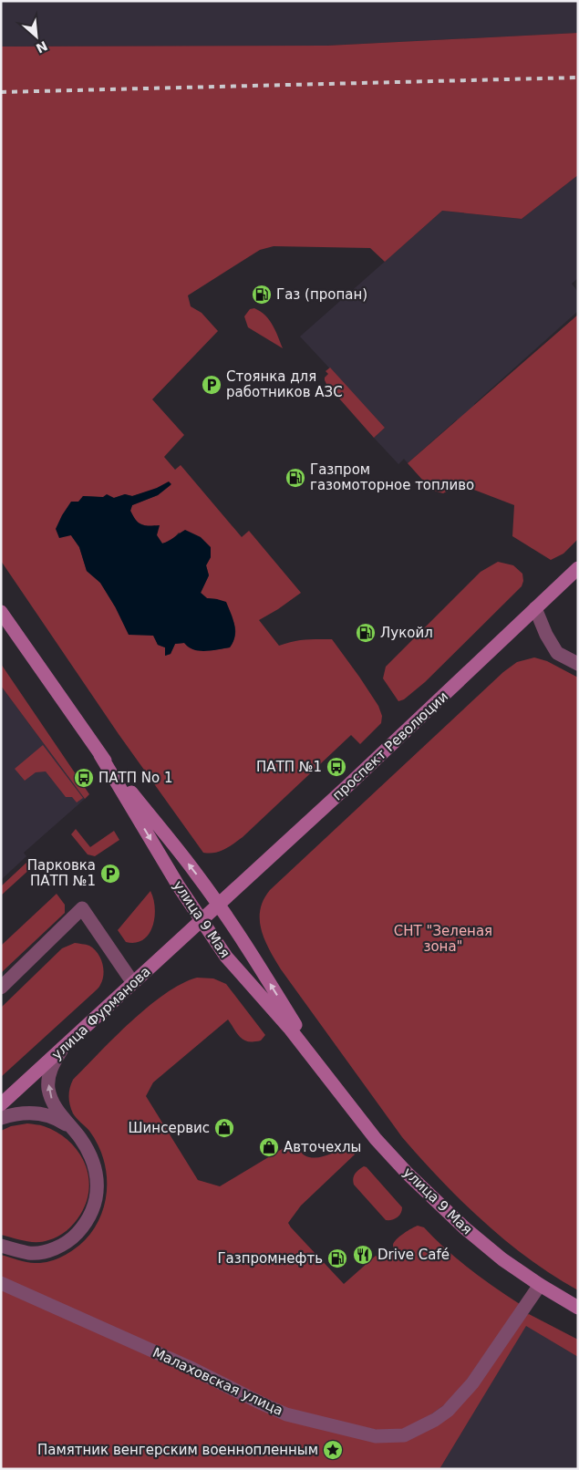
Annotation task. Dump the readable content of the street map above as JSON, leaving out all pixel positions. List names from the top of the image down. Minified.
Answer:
{"streets":{"main road":["проспект Революции","улица 9 Мая","улица Фурманова"],"street":["Малаховская улица"]},"crossings":[["проспект Революции","улица 9 Мая"],["проспект Революции","улица Фурманова"],["улица 9 Мая","улица Фурманова"],["улица 9 Мая","Малаховская улица"]],"parks":["СНТ \"Зеленая зона\""],"places":{"fuel station":["Газ (пропан)","Газпром газомоторное топливо","Лукойл","Газпромнефть"],"parking":["Стоянка для работников АЗС","Парковка ПАТП №1"],"bus stop":["ПАТП №1","ПАТП No 1"],"shop":["Шинсервис","Авточехлы"],"restaurant":["Drive Café"],"place":["Памятник венгерским военнопленным"]},"north":"bottom right"}
